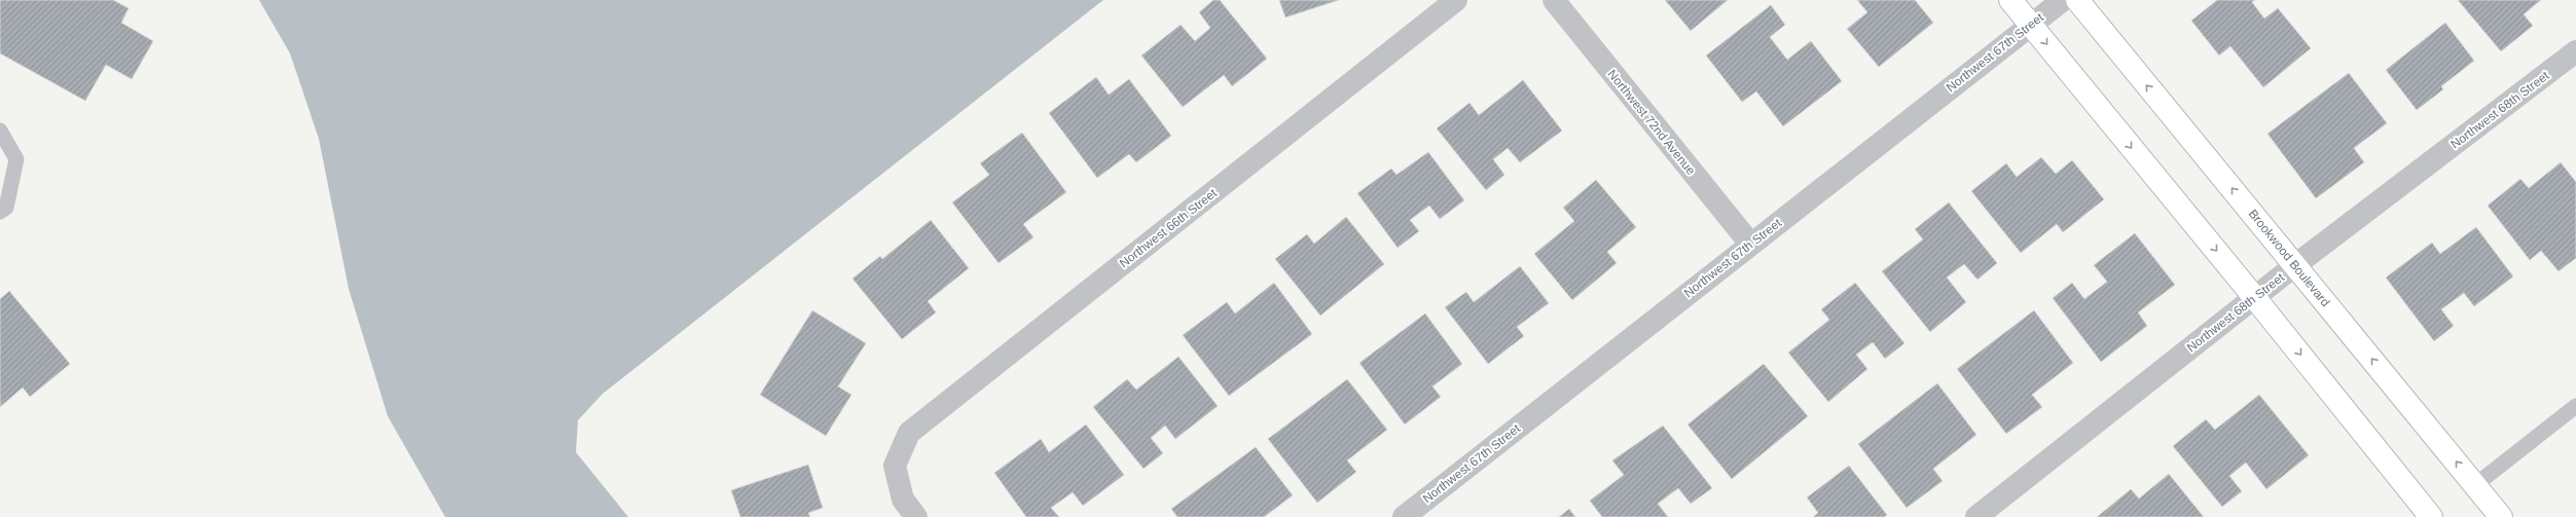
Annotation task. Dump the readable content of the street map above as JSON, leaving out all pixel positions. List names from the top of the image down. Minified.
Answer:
{"streets":{"street":["Northwest 67th Street","Northwest 68th Street","Northwest 72nd Avenue","Northwest 66th Street","Brookwood Boulevard"]},"crossings":[["Northwest 67th Street","Northwest 72nd Avenue"],["Northwest 68th Street","Brookwood Boulevard"]]}
